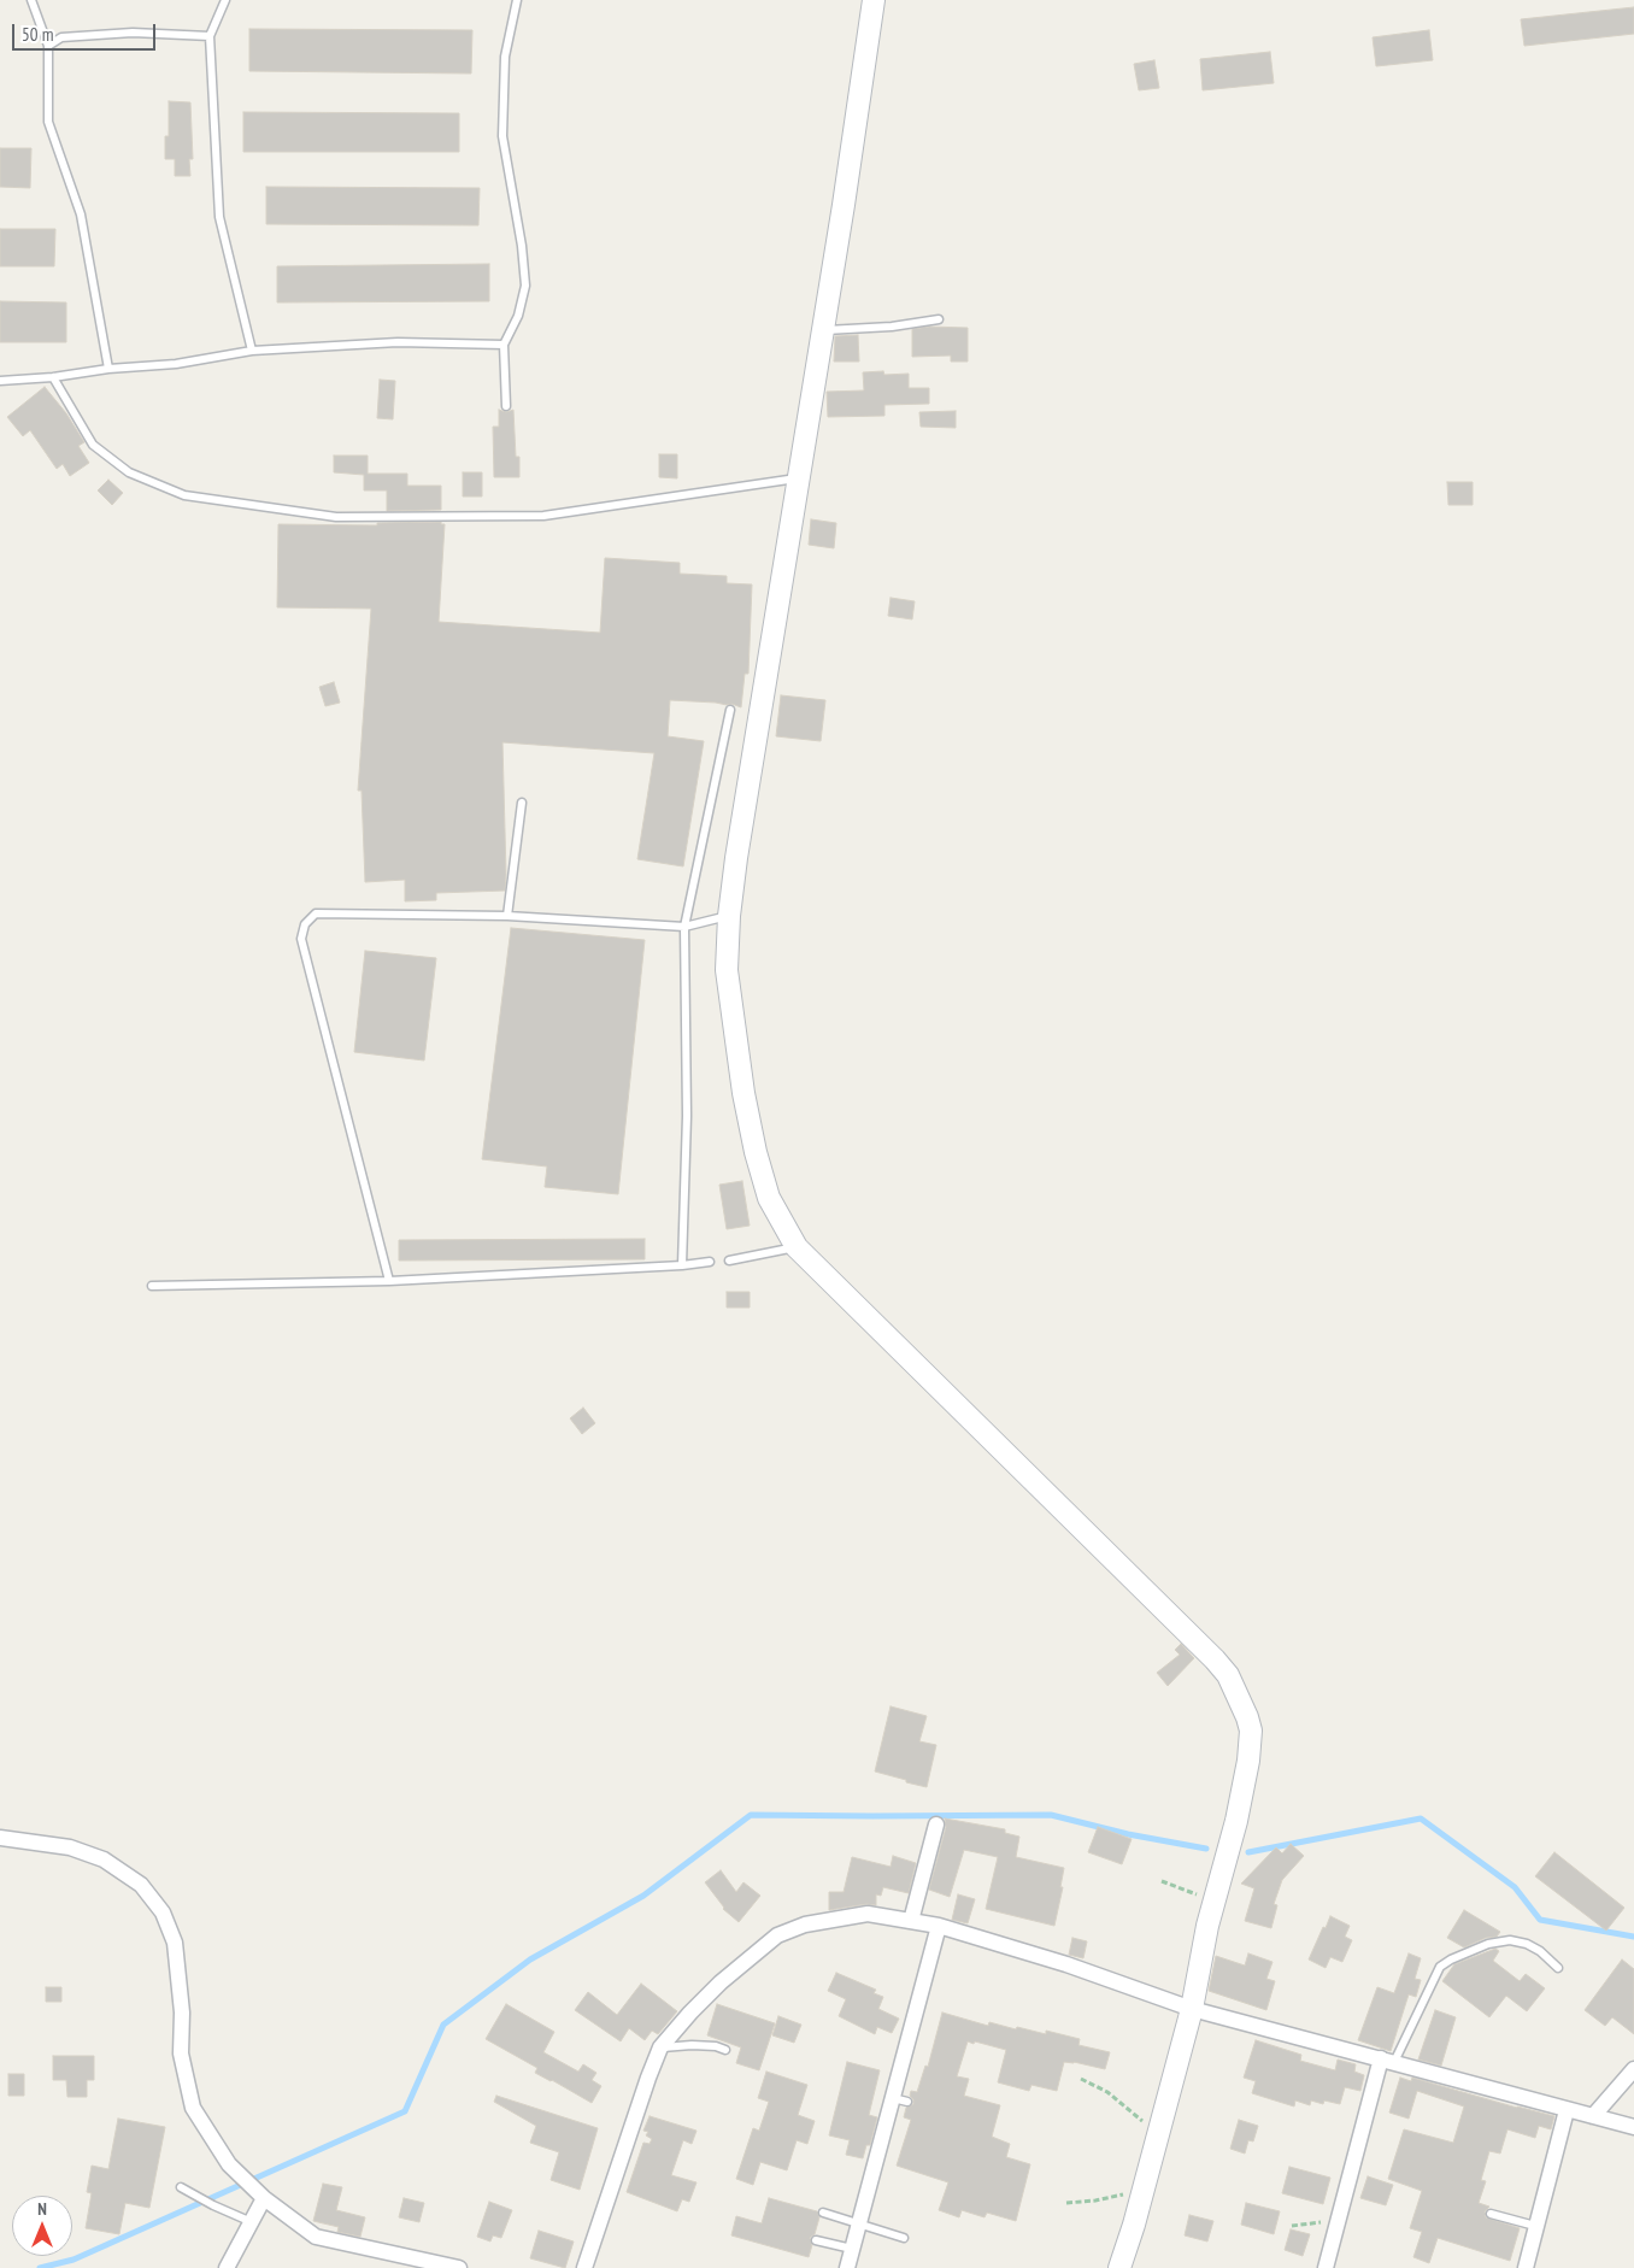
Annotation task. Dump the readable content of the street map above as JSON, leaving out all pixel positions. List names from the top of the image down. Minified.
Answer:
{"scale_bar":"50 m","north":"top"}
